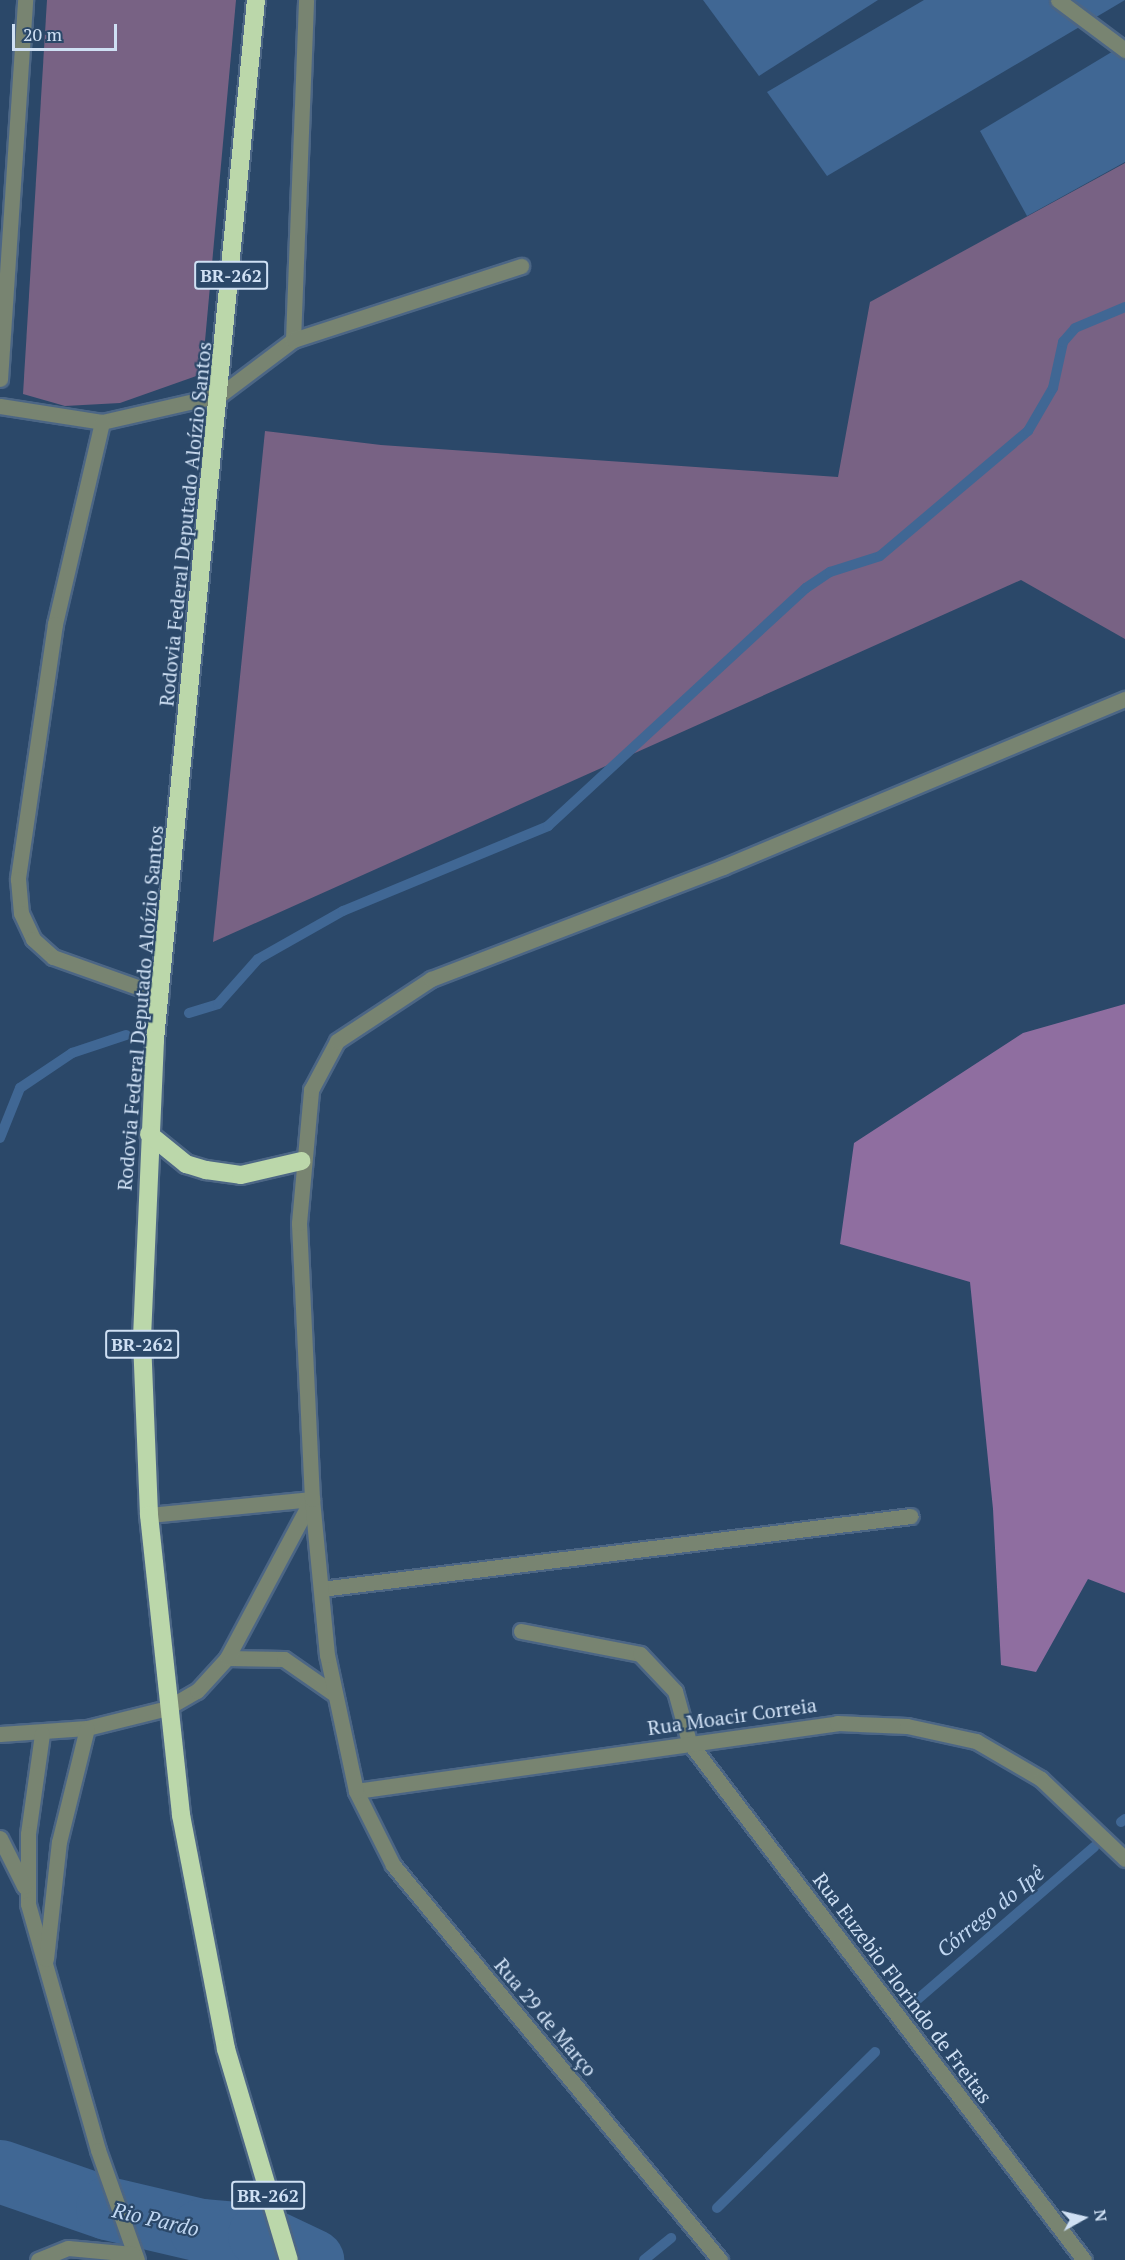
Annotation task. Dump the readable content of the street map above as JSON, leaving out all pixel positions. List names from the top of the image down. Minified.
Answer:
{"streets":{"highway":["BR-262","Rodovia Federal Deputado Aloízio Santos"],"street":["Rua Moacir Correia","Rua Euzebio Florindo de Freitas","Rua 29 de Março"]},"crossings":[["Rua Moacir Correia","Rua Euzebio Florindo de Freitas"],["Rua Moacir Correia","Rua 29 de Março"]],"water":["Córrego do Ipê","Rio Pardo"],"scale_bar":"20 m","north":"right"}
